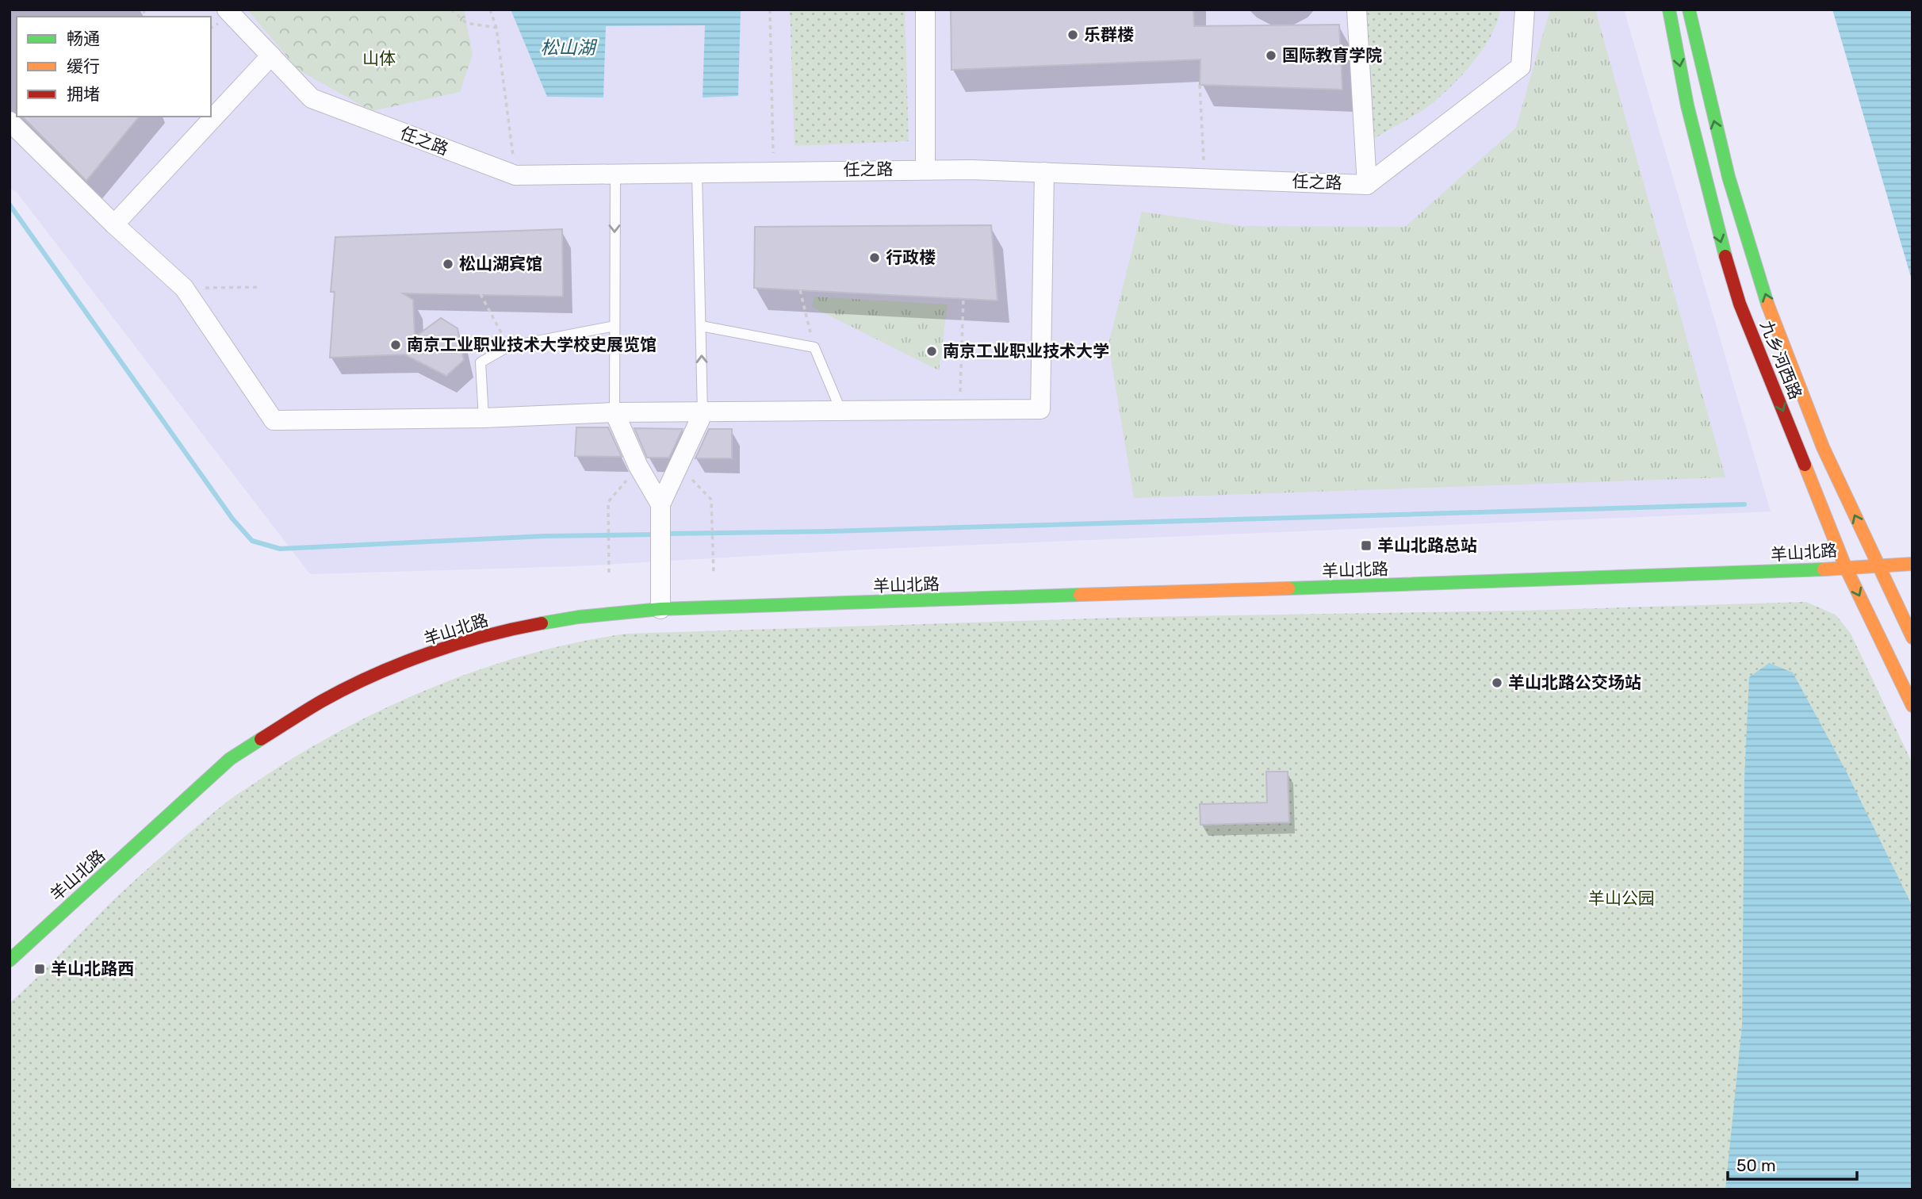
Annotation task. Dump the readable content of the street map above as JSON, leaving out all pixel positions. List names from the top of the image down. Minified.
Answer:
{"streets":{"street":["任之路","九乡河西路","羊山北路"]},"crossings":[["九乡河西路","羊山北路"]],"water":["松山湖"],"parks":["山体","羊山公园"],"places":{"other":["乐群楼","国际教育学院","行政楼","松山湖宾馆","南京工业职业技术大学校史展览馆","南京工业职业技术大学","羊山北路公交场站"],"transit":["羊山北路总站","羊山北路西"]},"legend":["畅通","缓行","拥堵"],"scale_bar":"50 m"}
